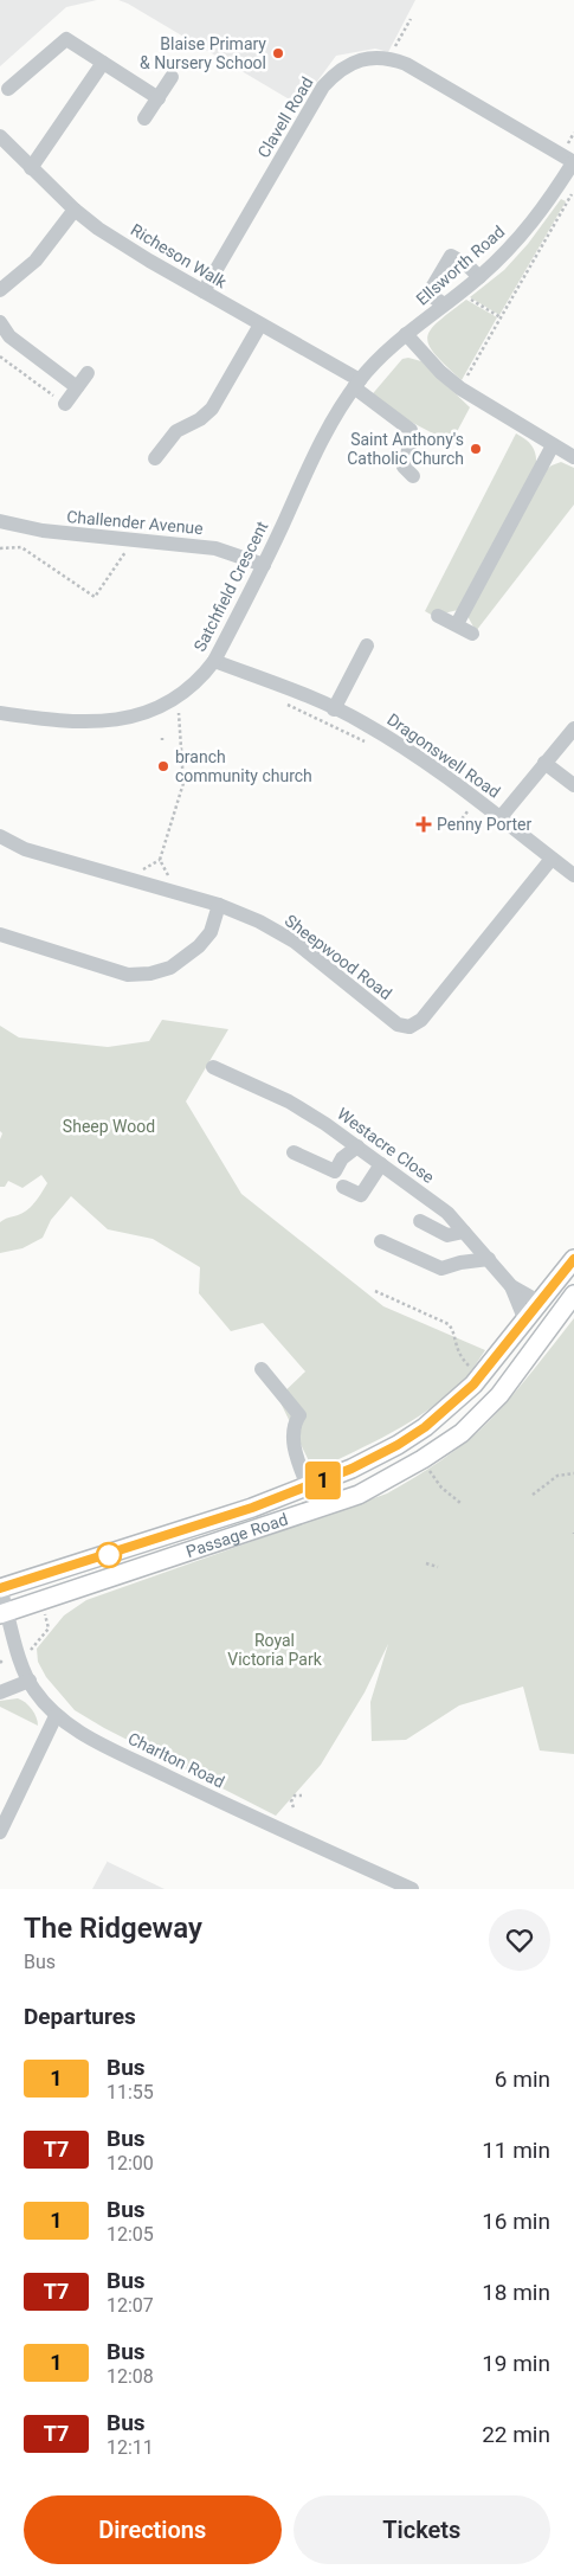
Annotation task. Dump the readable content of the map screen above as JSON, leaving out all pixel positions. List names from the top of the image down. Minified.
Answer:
{"streets":{"main road":["Passage Road"],"street":["Clavell Road","Richeson Walk","Ellsworth Road","Challender Avenue","Satchfield Crescent","Dragonswell Road","Sheepwood Road","Westacre Close","Charlton Road"]},"crossings":[["Clavell Road","Richeson Walk"],["Clavell Road","Ellsworth Road"],["Richeson Walk","Satchfield Crescent"],["Ellsworth Road","Satchfield Crescent"],["Challender Avenue","Satchfield Crescent"],["Satchfield Crescent","Dragonswell Road"],["Dragonswell Road","Sheepwood Road"],["Westacre Close","Passage Road"],["Passage Road","Charlton Road"]],"parks":["Sheep Wood","Royal Victoria Park"],"places":{"other":["Blaise Primary & Nursery School","Saint Anthony's Catholic Church","branch community church"],"health":["Penny Porter"]},"lines":["bus line 1"],"page":{"on_map":"1","heading":[["The Ridgeway","Bus"],"Departures"],"list":[{"mark":"1","name":"Bus","note":"11:55","value":"6 min"},{"mark":"T7","name":"Bus","note":"12:00","value":"11 min"},{"mark":"1","name":"Bus","note":"12:05","value":"16 min"},{"mark":"T7","name":"Bus","note":"12:07","value":"18 min"},{"mark":"1","name":"Bus","note":"12:08","value":"19 min"},{"mark":"T7","name":"Bus","note":"12:11","value":"22 min"}],"buttons":["Directions","Tickets"]}}
